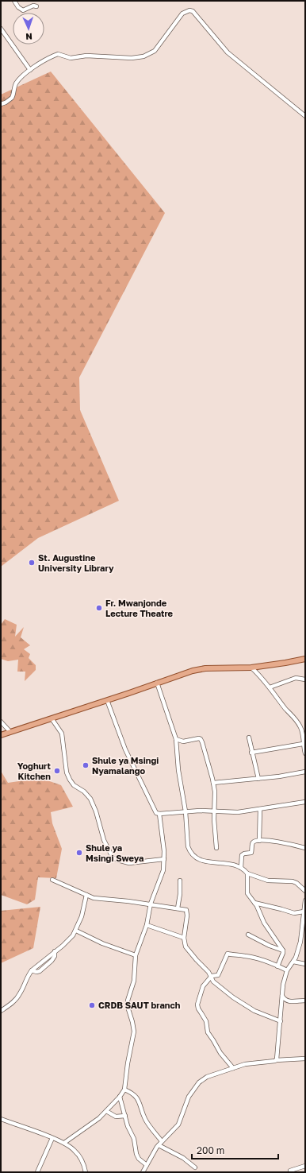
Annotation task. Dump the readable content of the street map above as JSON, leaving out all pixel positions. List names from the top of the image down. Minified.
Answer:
{"places":["St. Augustine University Library","Fr. Mwanjonde Lecture Theatre","Shule ya Msingi Nyamalango","Yoghurt Kitchen","Shule ya Msingi Sweya","CRDB SAUT branch"],"scale_bar":"200 m","north":"bottom"}
